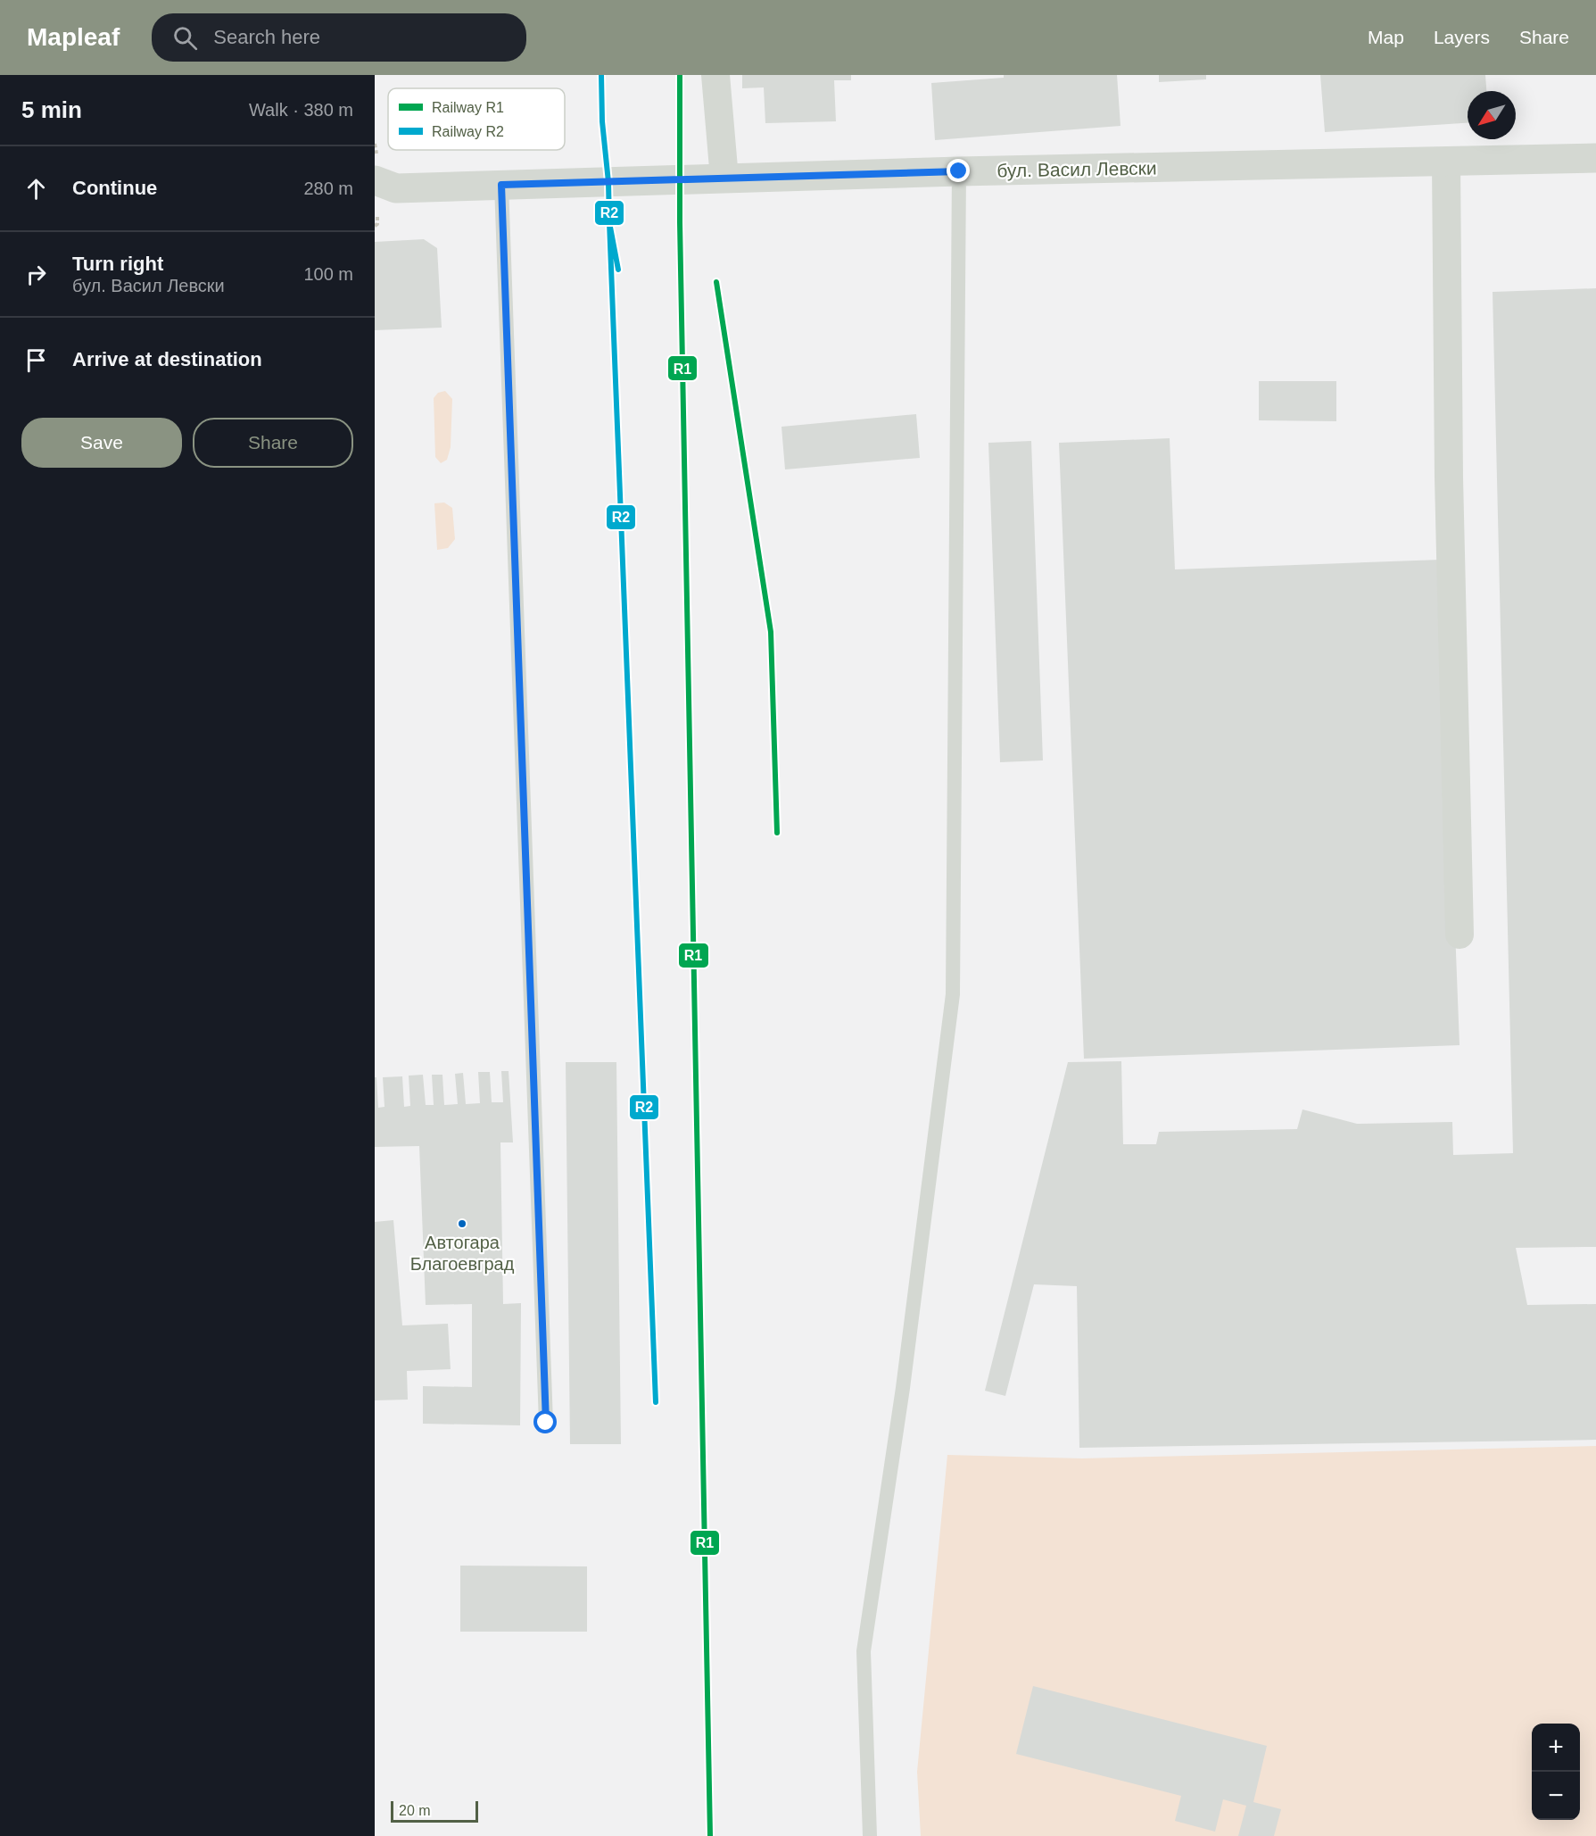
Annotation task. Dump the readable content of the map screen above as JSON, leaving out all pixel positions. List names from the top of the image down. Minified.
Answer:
{"streets":{"street":["бул. Васил Левски"]},"places":["Автогара Благоевград"],"lines":["rail line R1","rail line R2"],"legend":["Railway R1","Railway R2"],"scale_bar":"20 m","north":"bottom left","page":{"header":"Mapleaf","search":"Search here","nav":["Map","Layers","Share"],"heading":["5 min","Walk · 380 m"],"list":[["Continue","280 m"],["Turn right","бул. Васил Левски","100 m"],"Arrive at destination"],"buttons":["Save","Share"],"map_buttons":["+","−"],"scale":"20 m"}}
